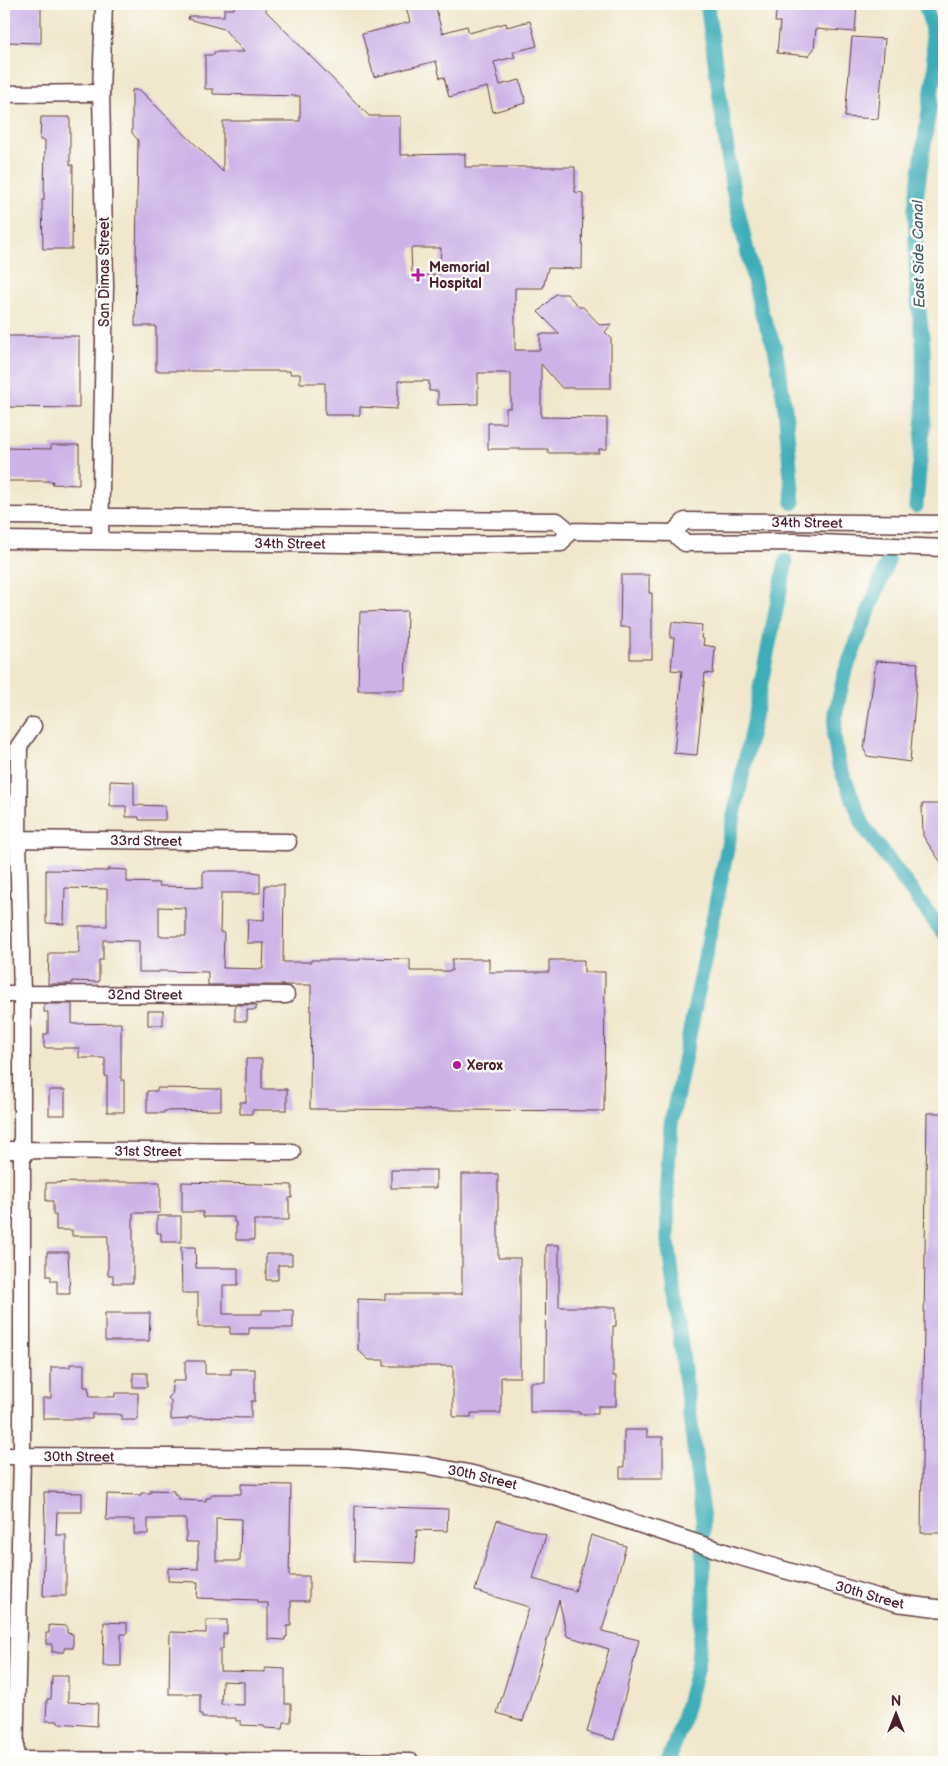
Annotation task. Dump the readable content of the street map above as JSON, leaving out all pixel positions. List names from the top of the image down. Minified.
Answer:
{"streets":{"street":["San Dimas Street","34th Street","33rd Street","32nd Street","31st Street","30th Street"]},"crossings":[["San Dimas Street","34th Street"]],"water":["East Side Canal"],"places":{"health":["Memorial Hospital"],"other":["Xerox"]},"north":"top"}
